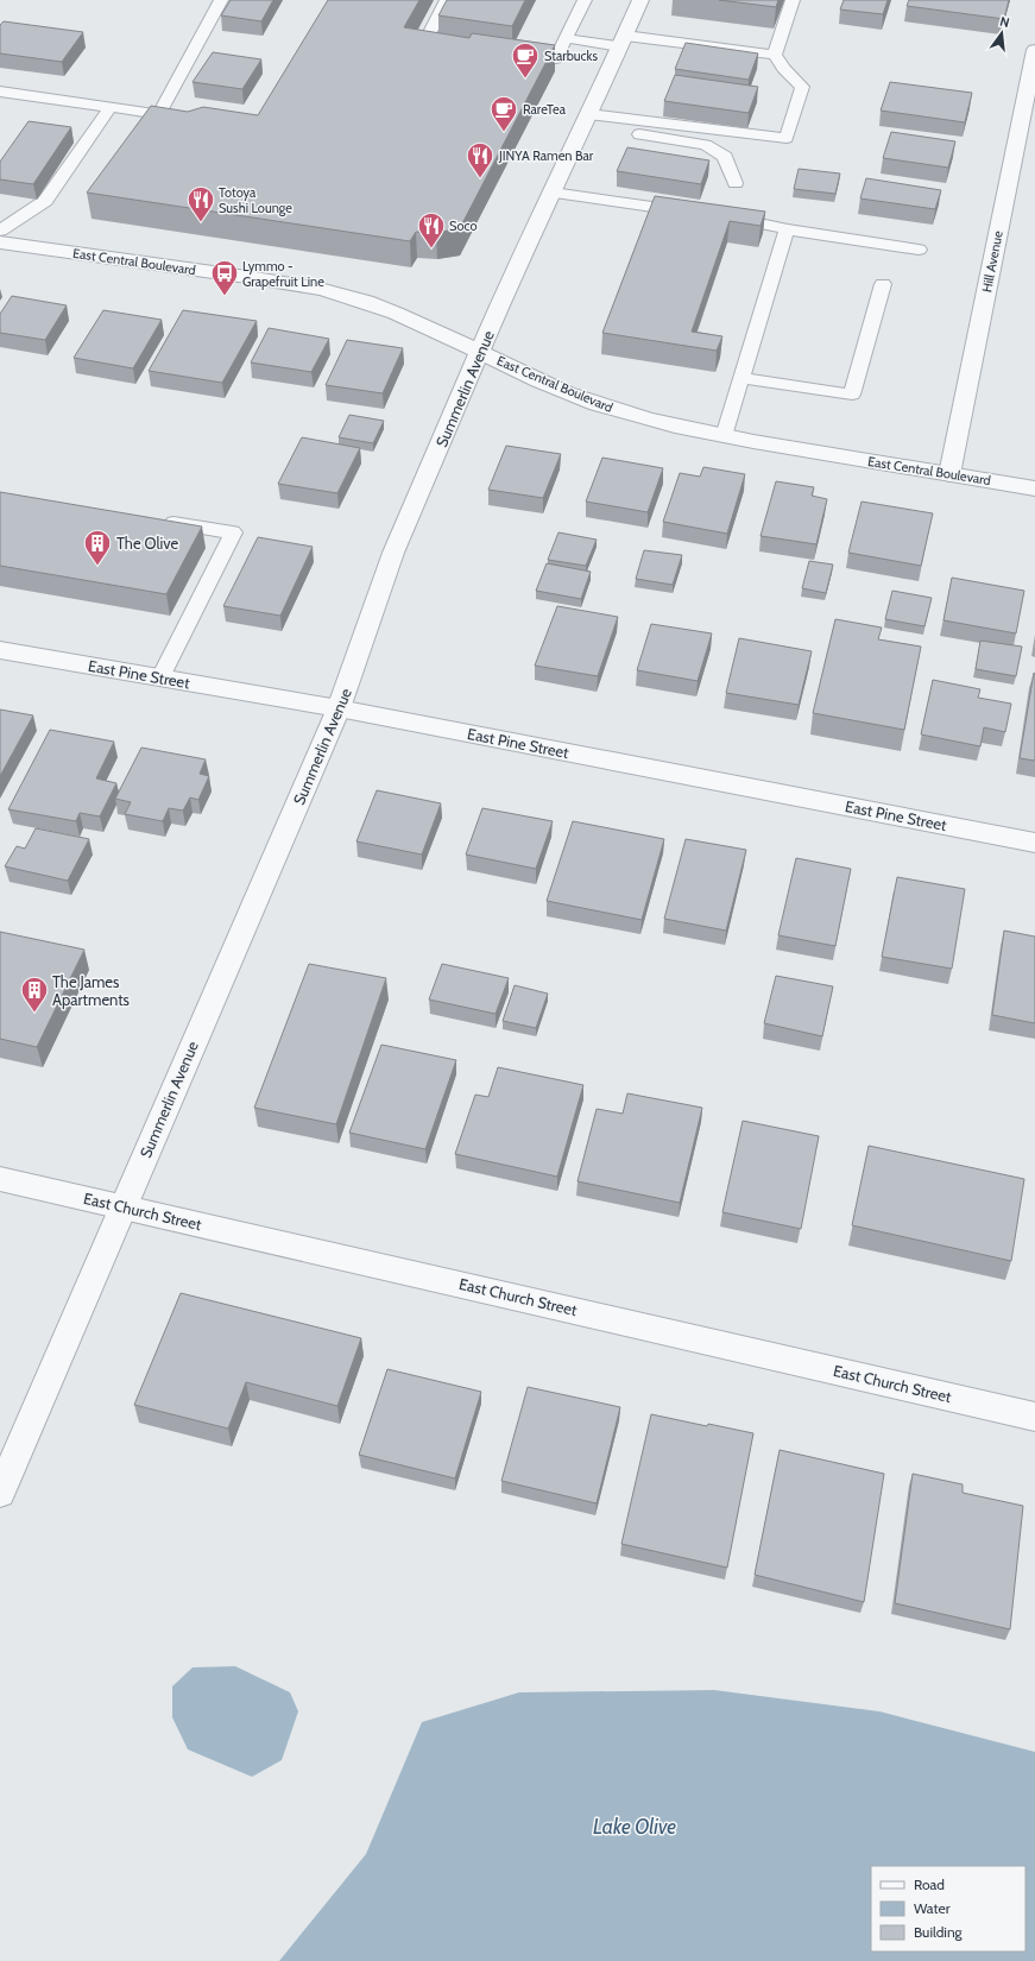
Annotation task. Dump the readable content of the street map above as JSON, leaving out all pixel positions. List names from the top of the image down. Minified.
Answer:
{"streets":{"street":["East Central Boulevard","Hill Avenue","Summerlin Avenue","East Pine Street","East Church Street"]},"crossings":[["East Central Boulevard","Hill Avenue"],["East Central Boulevard","Summerlin Avenue"],["Summerlin Avenue","East Pine Street"],["Summerlin Avenue","East Church Street"]],"water":["Lake Olive"],"places":{"cafe":["Starbucks","RareTea"],"restaurant":["JINYA Ramen Bar","Totoya Sushi Lounge","Soco"],"bus stop":["Lymmo - Grapefruit Line"],"building":["The Olive","The James Apartments"]},"legend":["Road","Water","Building"],"north":"top"}
